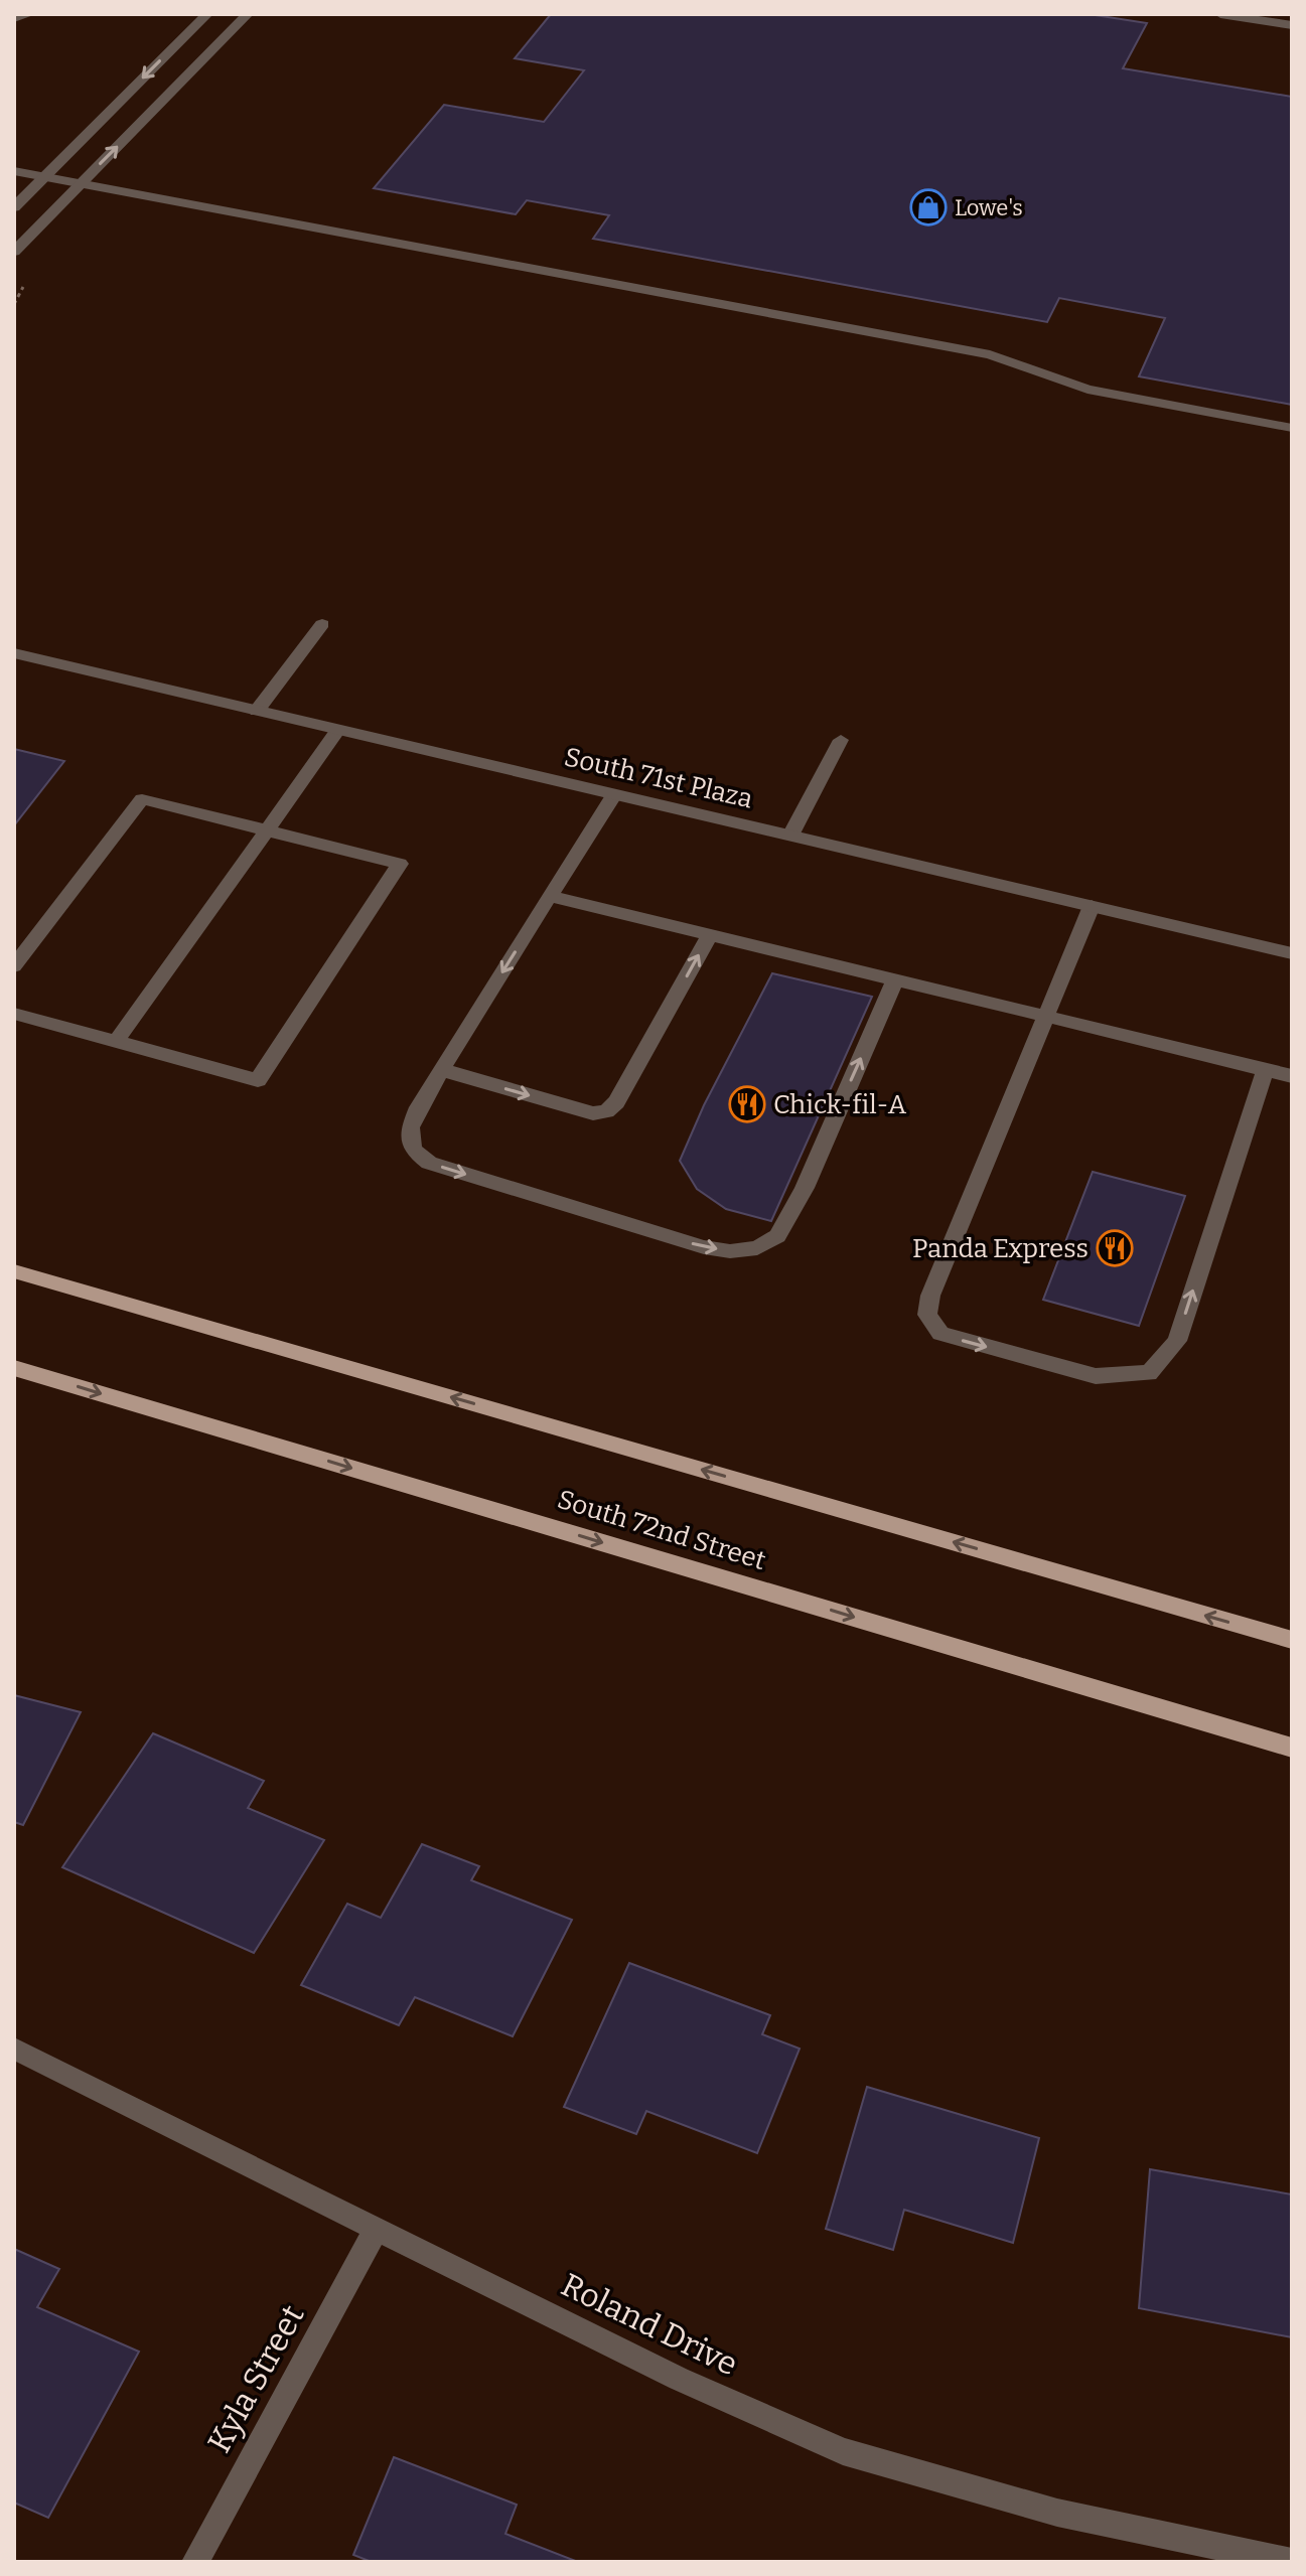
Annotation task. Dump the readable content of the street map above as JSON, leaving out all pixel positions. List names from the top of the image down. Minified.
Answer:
{"streets":{"main road":["South 72nd Street"],"street":["South 71st Plaza","Roland Drive","Kyla Street"]},"crossings":[["Roland Drive","Kyla Street"]],"places":{"shop":["Lowe's"],"restaurant":["Chick-fil-A","Panda Express"]}}
